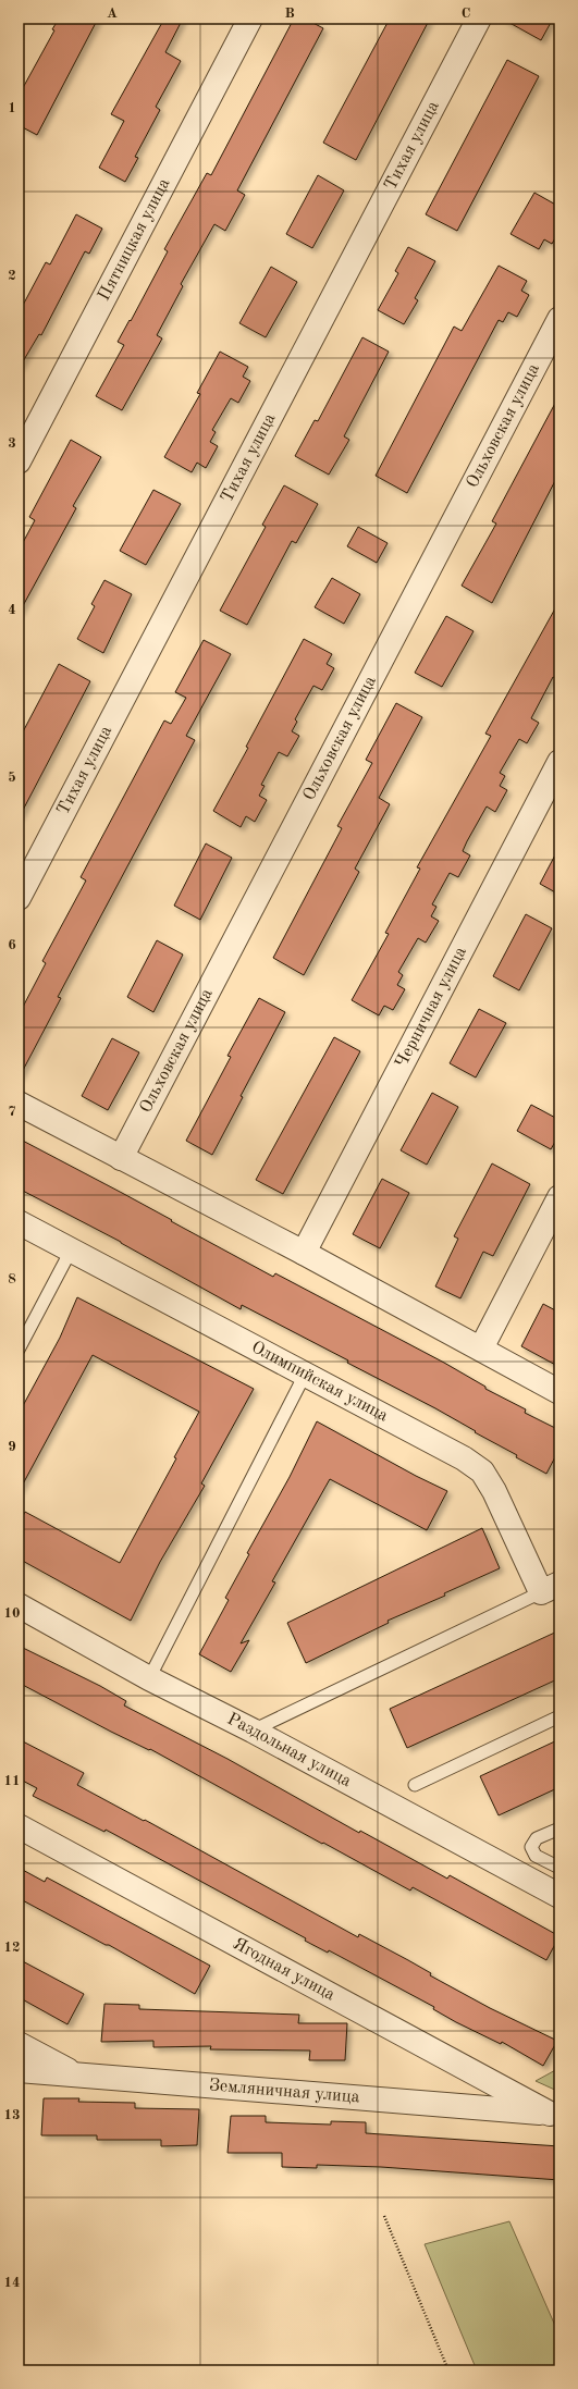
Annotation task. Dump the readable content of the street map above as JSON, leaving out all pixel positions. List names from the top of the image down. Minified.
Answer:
{"streets":{"street":["Тихая улица","Пятницкая улица","Ольховская улица","Черничная улица","Олимпийская улица","Раздольная улица","Ягодная улица","Земляничная улица"]},"crossings":[["Ягодная улица","Земляничная улица"]],"grid":{"columns":["A","B","C"],"rows":["1","2","3","4","5","6","7","8","9","10","11","12","13","14"]}}
